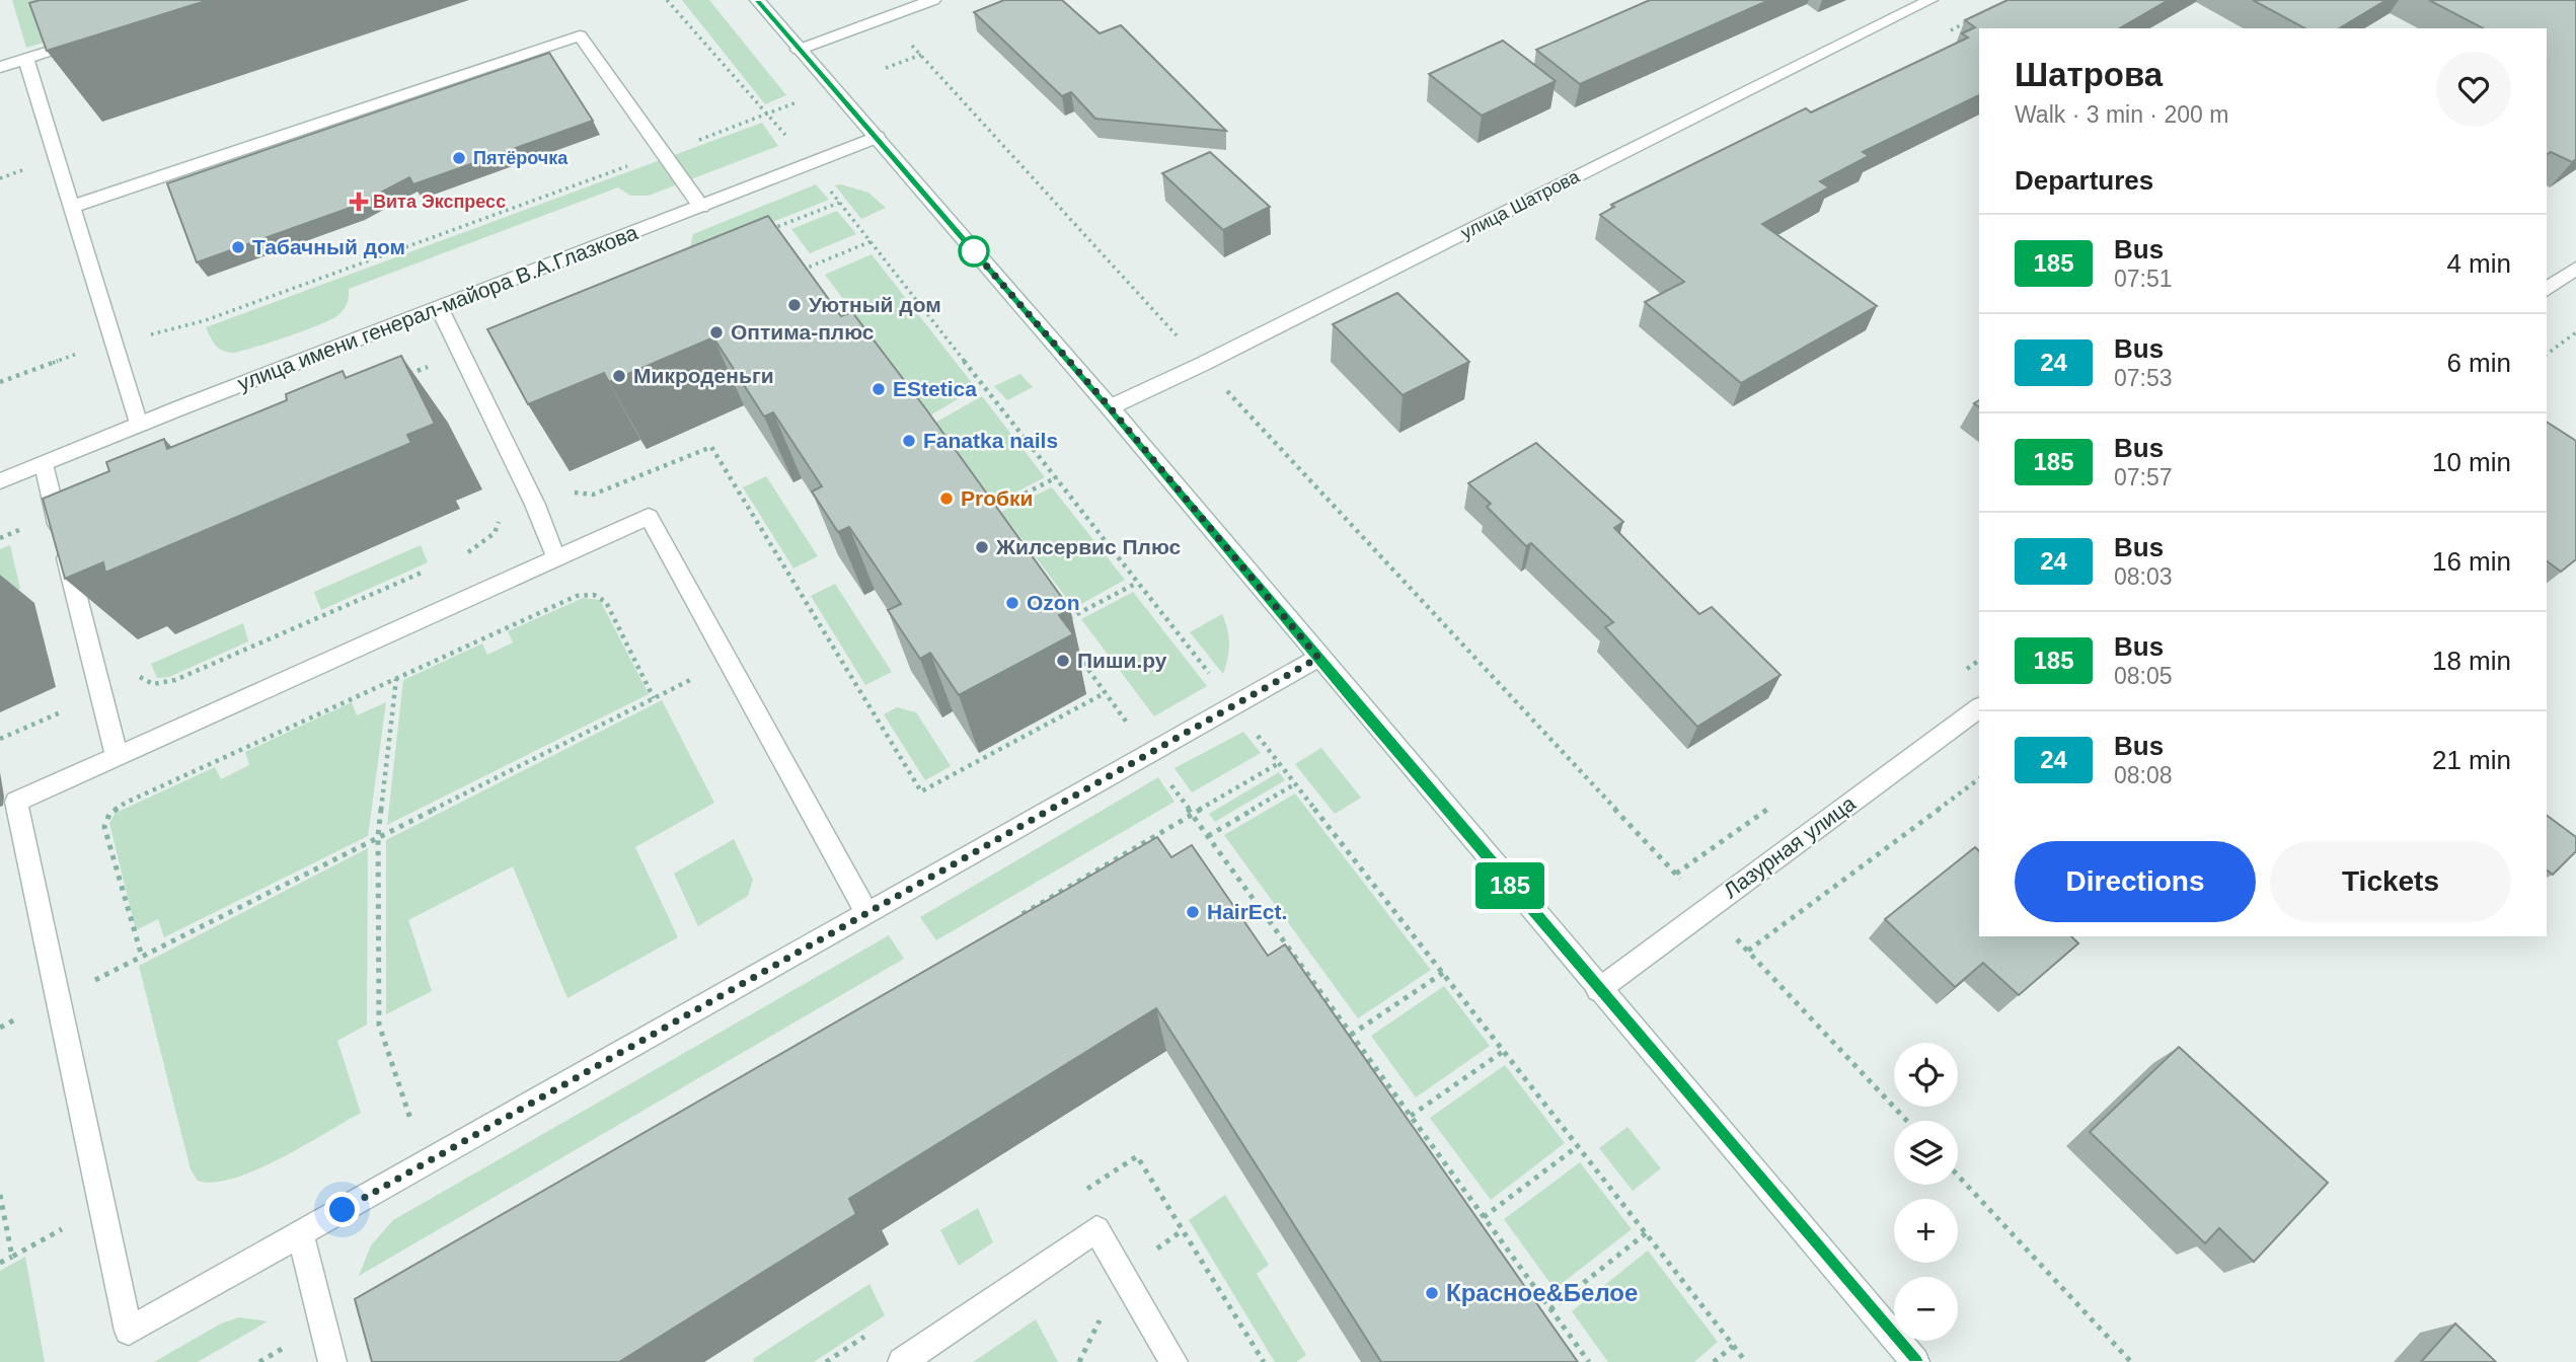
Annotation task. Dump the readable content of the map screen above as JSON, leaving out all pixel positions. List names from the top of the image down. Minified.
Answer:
{"streets":{"street":["улица Шатрова","улица имени генерал-майора В.А.Глазкова","Лазурная улица"]},"places":{"other":["Пятёрочка","Табачный дом","Уютный дом","Оптима-плюс","Микроденьги","EStetica","Fanatka nails","Proбки","Жилсервис Плюс","Ozon","Пиши.ру","HairEct.","Красное&Белое"],"health":["Вита Экспресс"]},"lines":["bus line 185"],"page":{"on_map":"185","heading":[["Шатрова","Walk · 3 min · 200 m"],"Departures"],"list":[{"mark":"185","name":"Bus","note":"07:51","value":"4 min"},{"mark":"24","name":"Bus","note":"07:53","value":"6 min"},{"mark":"185","name":"Bus","note":"07:57","value":"10 min"},{"mark":"24","name":"Bus","note":"08:03","value":"16 min"},{"mark":"185","name":"Bus","note":"08:05","value":"18 min"},{"mark":"24","name":"Bus","note":"08:08","value":"21 min"}],"buttons":["Directions","Tickets"],"map_buttons":["+","−"]}}
